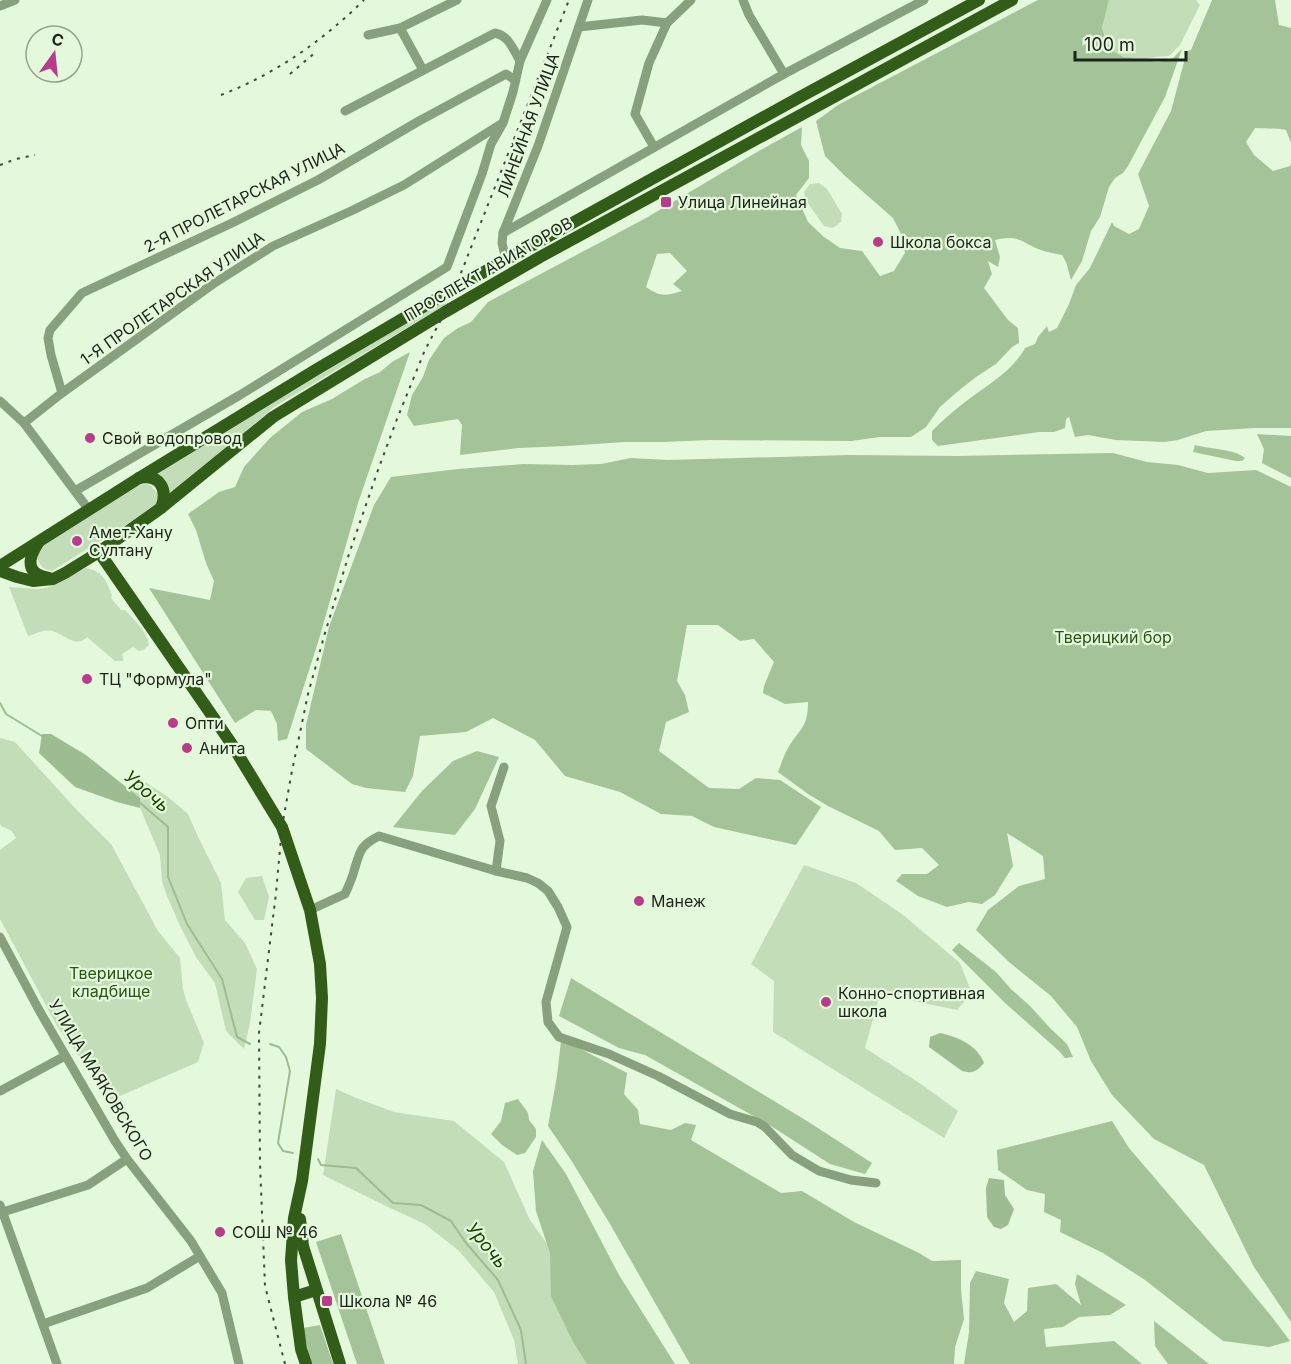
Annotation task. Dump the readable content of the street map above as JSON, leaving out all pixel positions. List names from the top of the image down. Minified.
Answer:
{"streets":{"main road":["ПРОСПЕКТ АВИАТОРОВ"],"street":["ЛИНЕЙНАЯ УЛИЦА","2-Я ПРОЛЕТАРСКАЯ УЛИЦА","1-Я ПРОЛЕТАРСКАЯ УЛИЦА","УЛИЦА МАЯКОВСКОГО"]},"crossings":[["ЛИНЕЙНАЯ УЛИЦА","ПРОСПЕКТ АВИАТОРОВ"],["2-Я ПРОЛЕТАРСКАЯ УЛИЦА","1-Я ПРОЛЕТАРСКАЯ УЛИЦА"],["ПРОСПЕКТ АВИАТОРОВ","1-Я ПРОЛЕТАРСКАЯ УЛИЦА"]],"water":["Урочь"],"parks":["Тверицкий бор","Тверицкое кладбище"],"places":{"transit":["Улица Линейная","Школа № 46"],"other":["Школа бокса","Свой водопровод","Амет-Хану Султану","ТЦ \"Формула\"","Опти","Анита","Манеж","Конно-спортивная школа","СОШ № 46"]},"scale_bar":"100 m","north":"top"}
